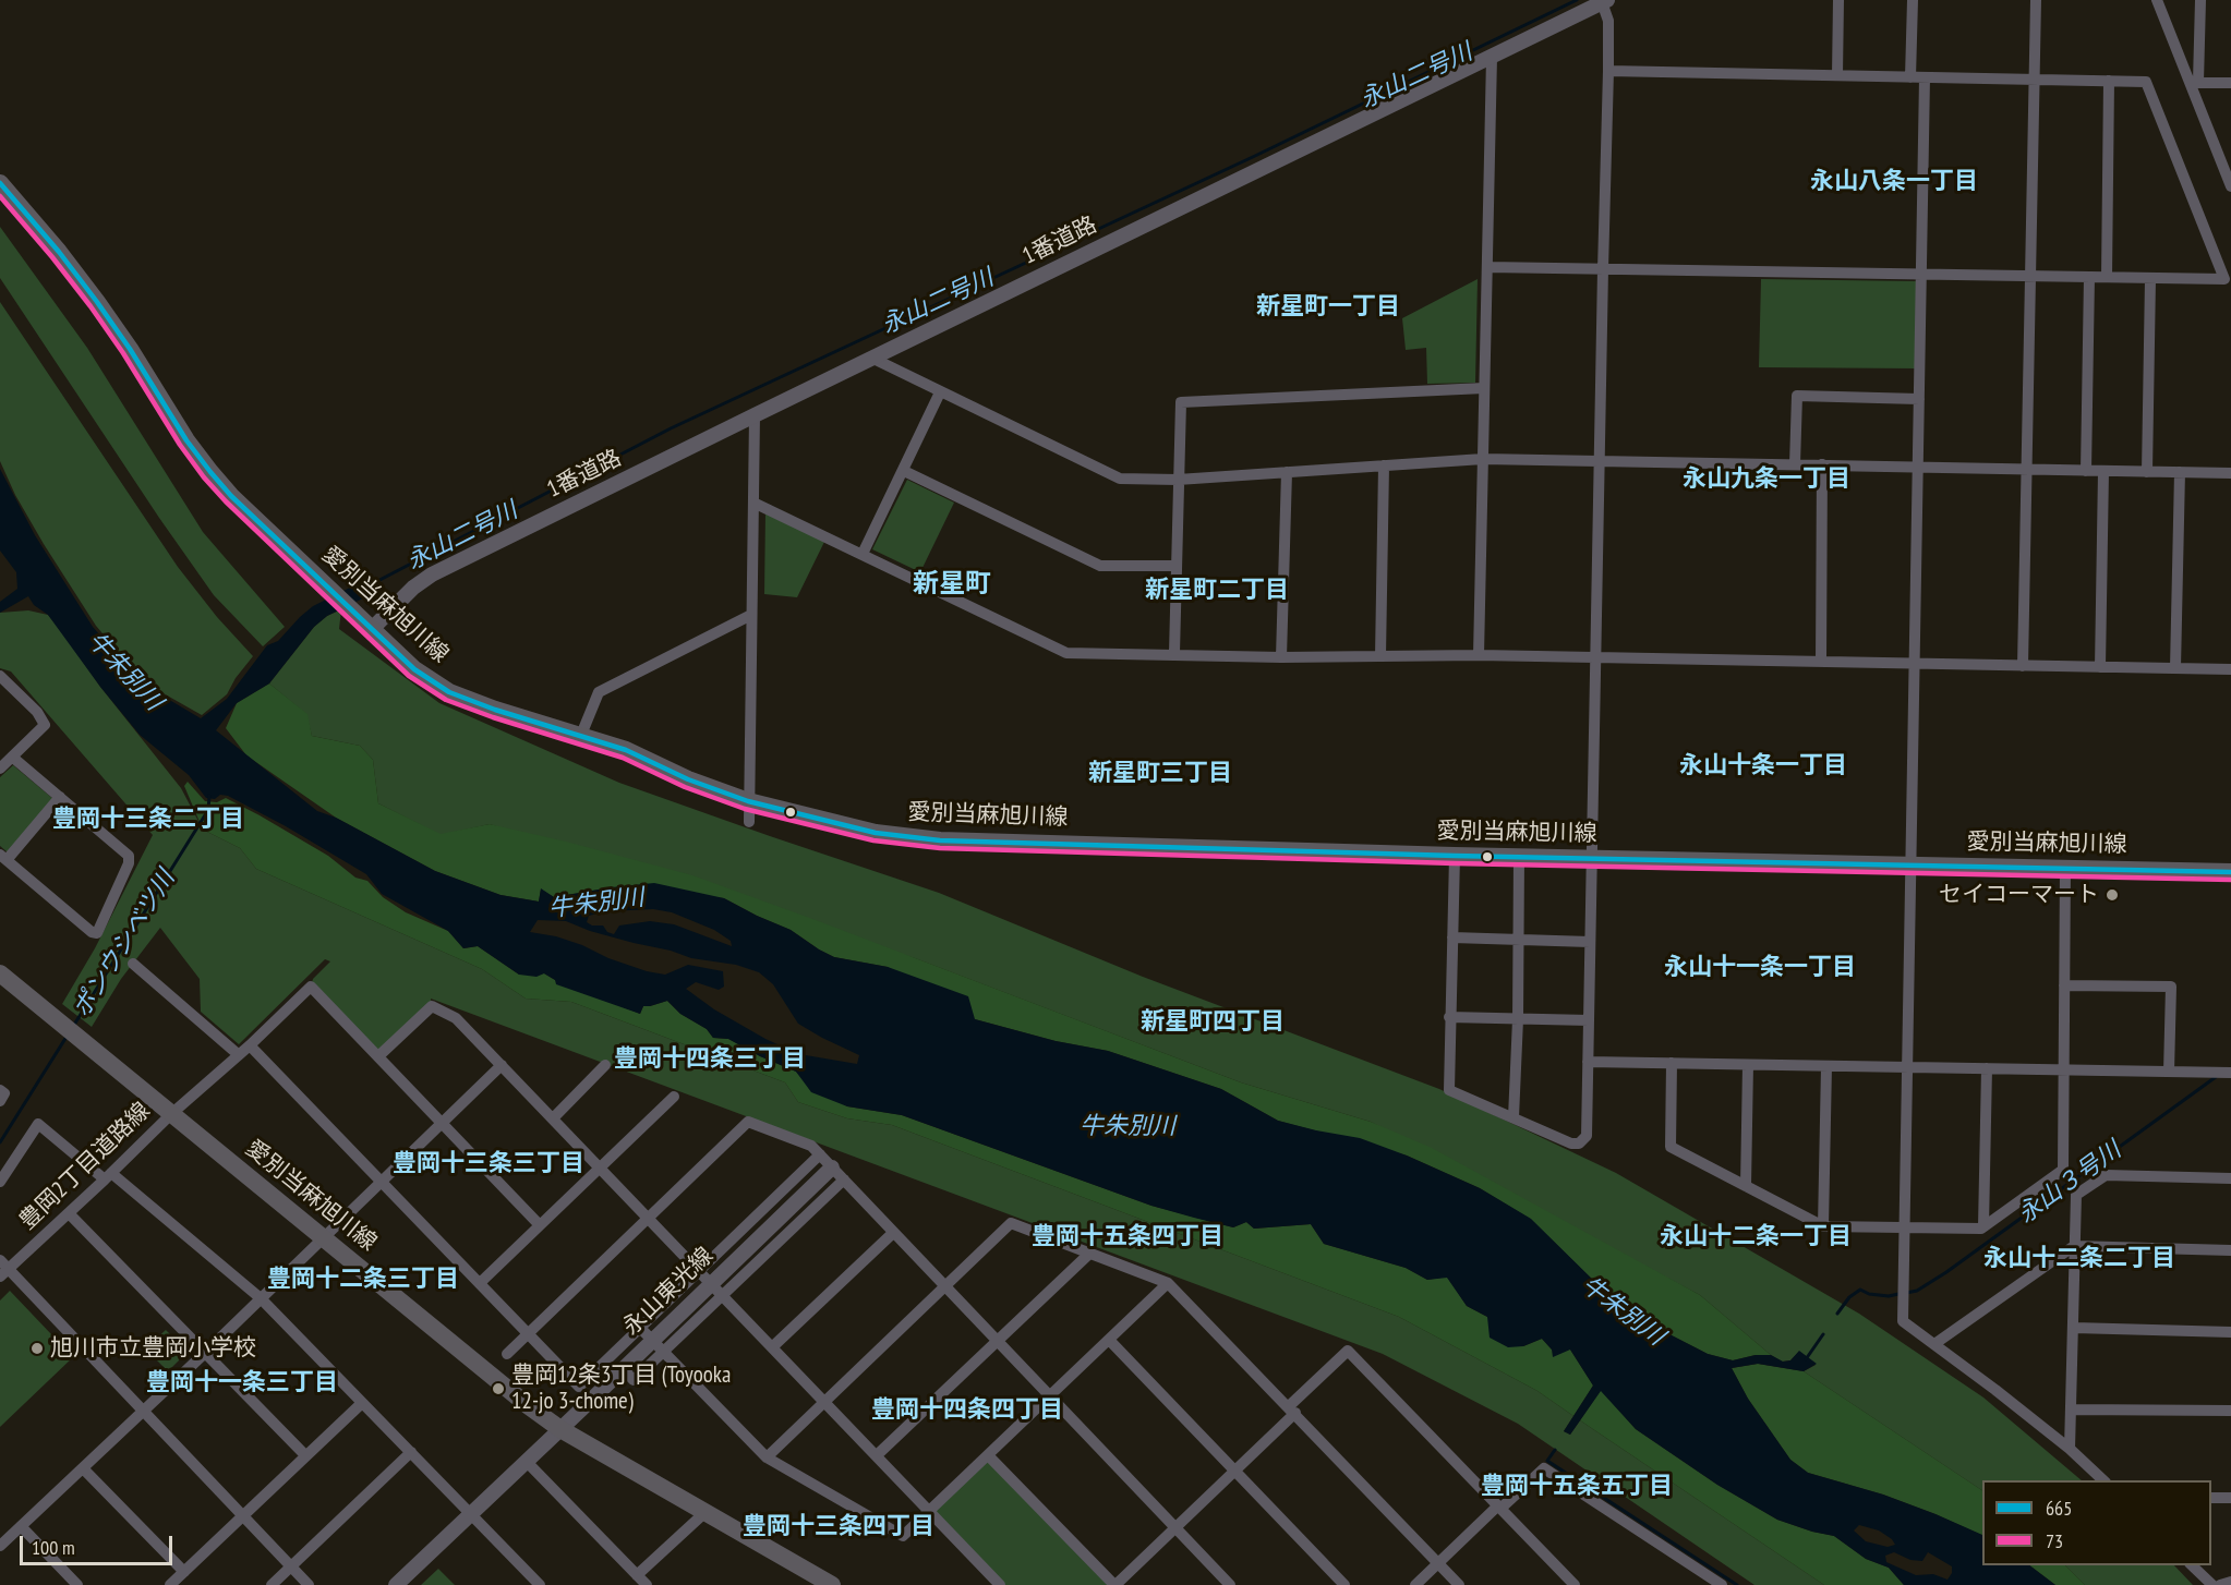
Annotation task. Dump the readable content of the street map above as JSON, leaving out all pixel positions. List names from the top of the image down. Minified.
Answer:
{"streets":{"main road":["愛別当麻旭川線"],"street":["1番道路","豊岡2丁目道路線","永山東光線"]},"crossings":[["1番道路","愛別当麻旭川線"],["愛別当麻旭川線","豊岡2丁目道路線"],["愛別当麻旭川線","永山東光線"]],"districts":["永山八条一丁目","新星町一丁目","永山九条一丁目","新星町","新星町二丁目","永山十条一丁目","新星町三丁目","豊岡十三条二丁目","永山十一条一丁目","新星町四丁目","豊岡十四条三丁目","豊岡十三条三丁目","豊岡十五条四丁目","永山十二条一丁目","永山十二条二丁目","豊岡十二条三丁目","豊岡十一条三丁目","豊岡十四条四丁目","豊岡十五条五丁目","豊岡十三条四丁目"],"water":["永山二号川","牛朱別川","ポンウシベツ川","永山３号川"],"places":["セイコーマート","旭川市立豊岡小学校","豊岡12条3丁目 (Toyooka 12-jo 3-chome)"],"lines":["transit line 665","transit line 73"],"legend":["665","73"],"scale_bar":"100 m"}
